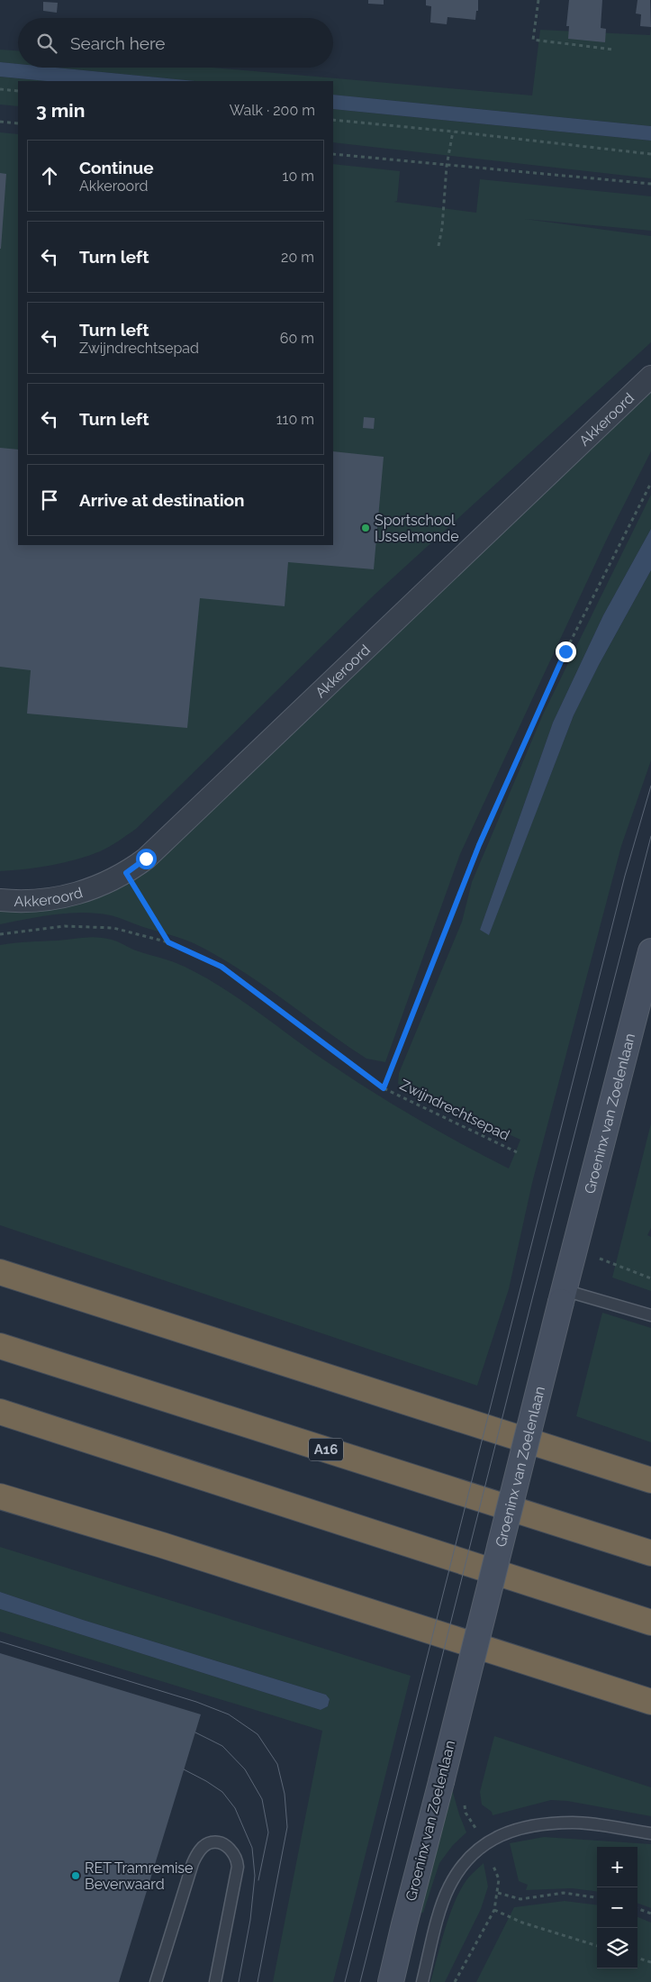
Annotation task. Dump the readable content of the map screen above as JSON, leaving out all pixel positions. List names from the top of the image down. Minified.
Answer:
{"streets":{"highway":["A16"],"main road":["Groeninx van Zoelenlaan"],"street":["Akkeroord"],"path":["Zwijndrechtsepad"]},"places":["Sportschool IJsselmonde","RET Tramremise Beverwaard"],"page":{"search":"Search here","heading":["3 min","Walk · 200 m"],"list":[["Continue","Akkeroord","10 m"],["Turn left","20 m"],["Turn left","Zwijndrechtsepad","60 m"],["Turn left","110 m"],"Arrive at destination"],"map_buttons":["+","−"]}}
